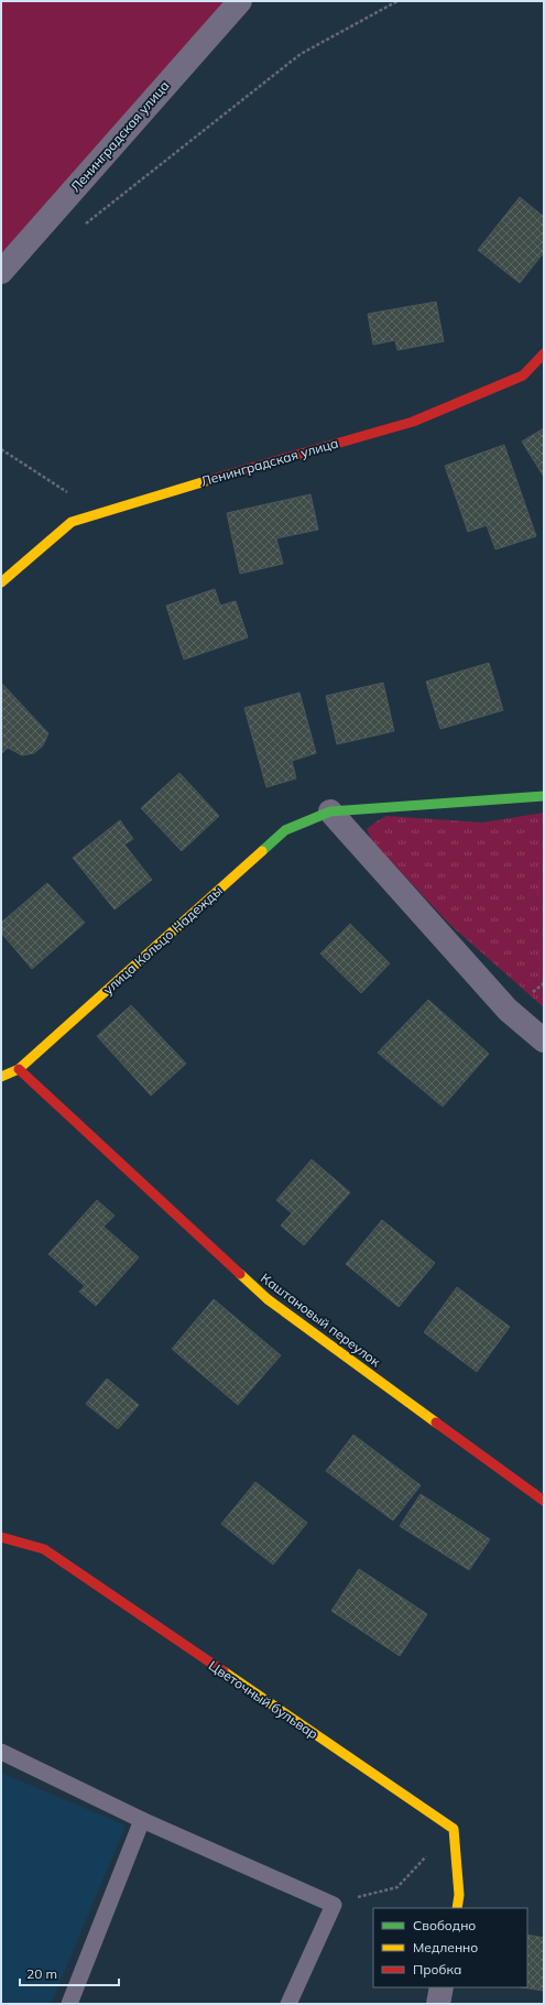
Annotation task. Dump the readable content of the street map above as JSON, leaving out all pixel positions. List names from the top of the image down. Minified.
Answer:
{"streets":{"street":["Ленинградская улица","улица Кольцо Надежды","Каштановый переулок","Цветочный бульвар"]},"crossings":[["улица Кольцо Надежды","Каштановый переулок"]],"legend":["Свободно","Медленно","Пробка"],"scale_bar":"20 m"}
